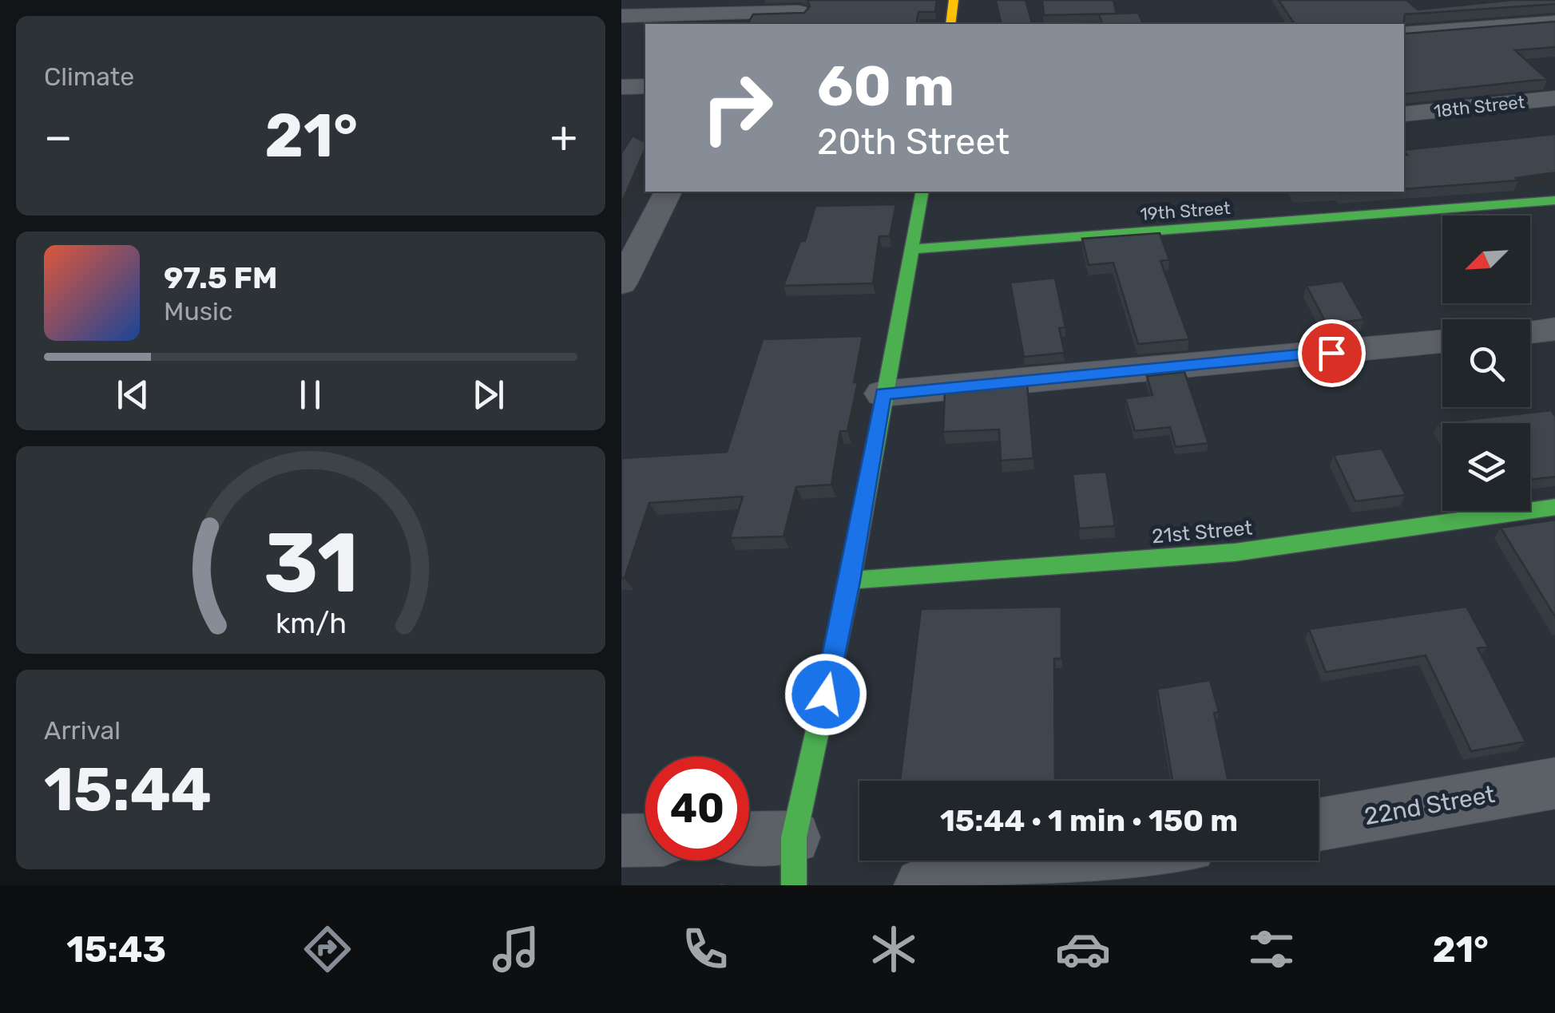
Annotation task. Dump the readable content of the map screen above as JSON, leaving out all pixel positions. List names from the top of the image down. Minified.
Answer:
{"streets":{"street":["18th Street","19th Street","21st Street","22nd Street"]},"north":"bottom left","page":{"tile":["Climate",["Arrival","15:44"]],"turn":["60 m","20th Street"],"heat":["−","21°","+"],"song":["97.5 FM","Music"],"limit":"40","trip":"15:44 · 1 min · 150 m","tabs":["15:43","21°"],"gauge":["31","km/h"]}}
